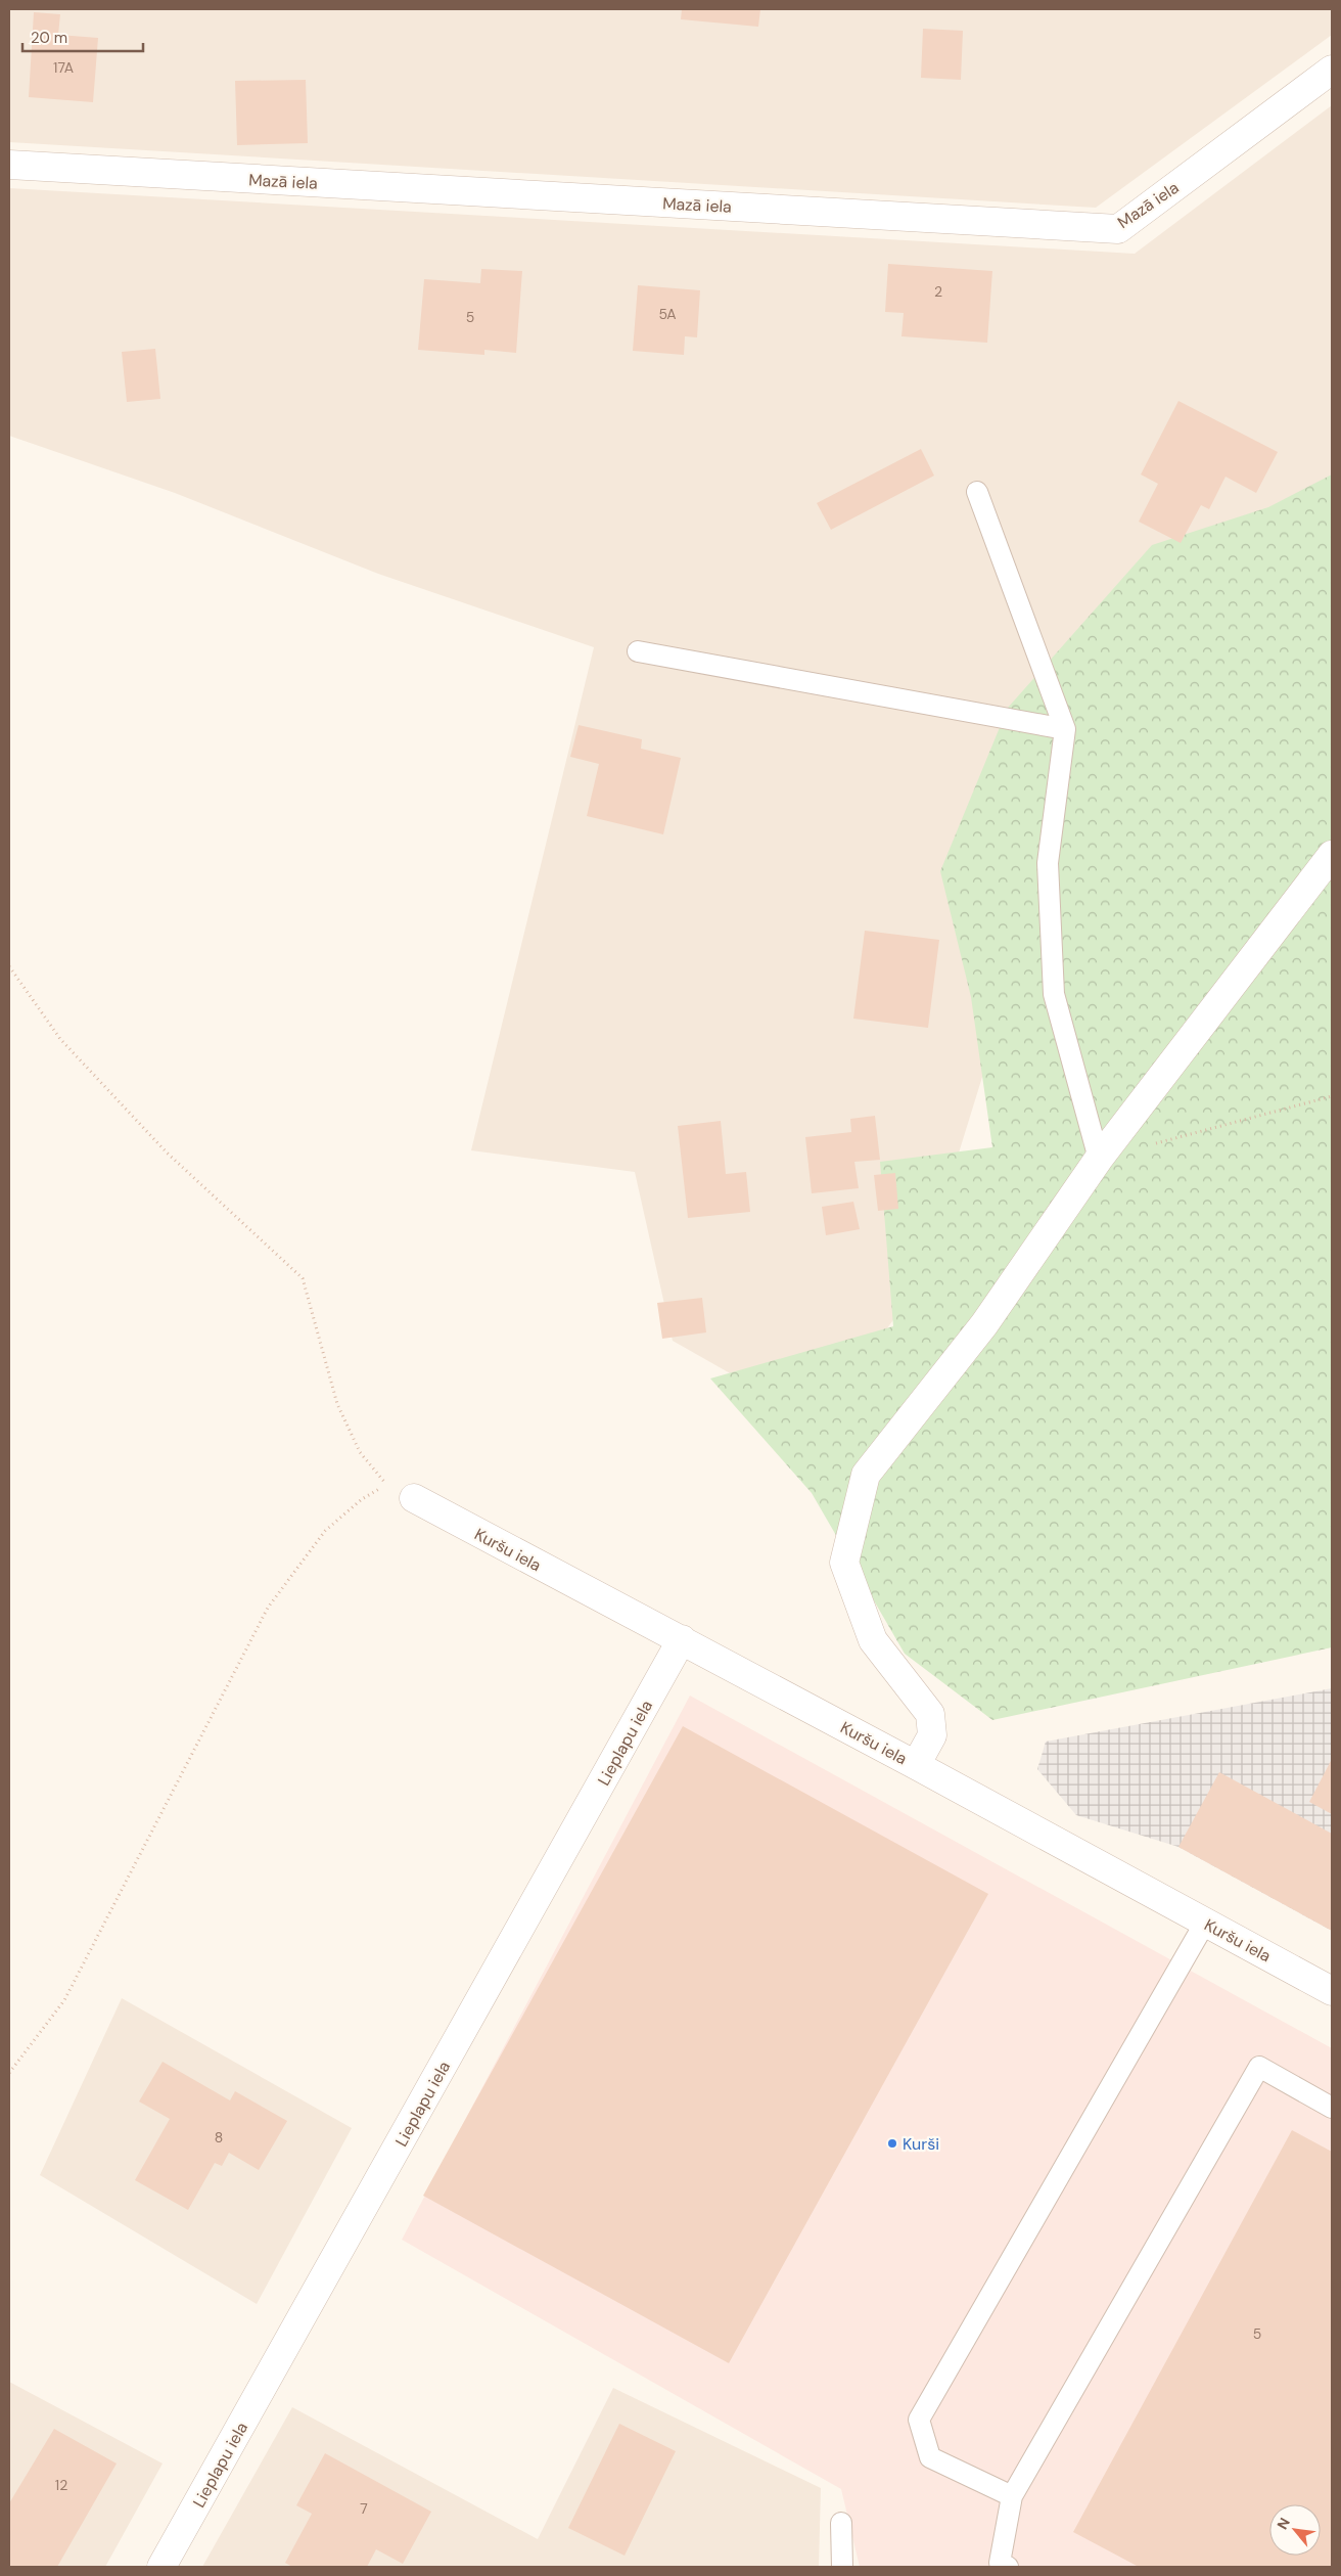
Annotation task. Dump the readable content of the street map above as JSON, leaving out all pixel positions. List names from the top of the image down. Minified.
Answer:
{"streets":{"street":["Mazā iela","Kuršu iela","Lieplapu iela"]},"crossings":[["Kuršu iela","Lieplapu iela"]],"places":["Kurši"],"house_numbers":["17A","2","5A","5","8","5","12","7"],"scale_bar":"20 m","north":"top left"}
